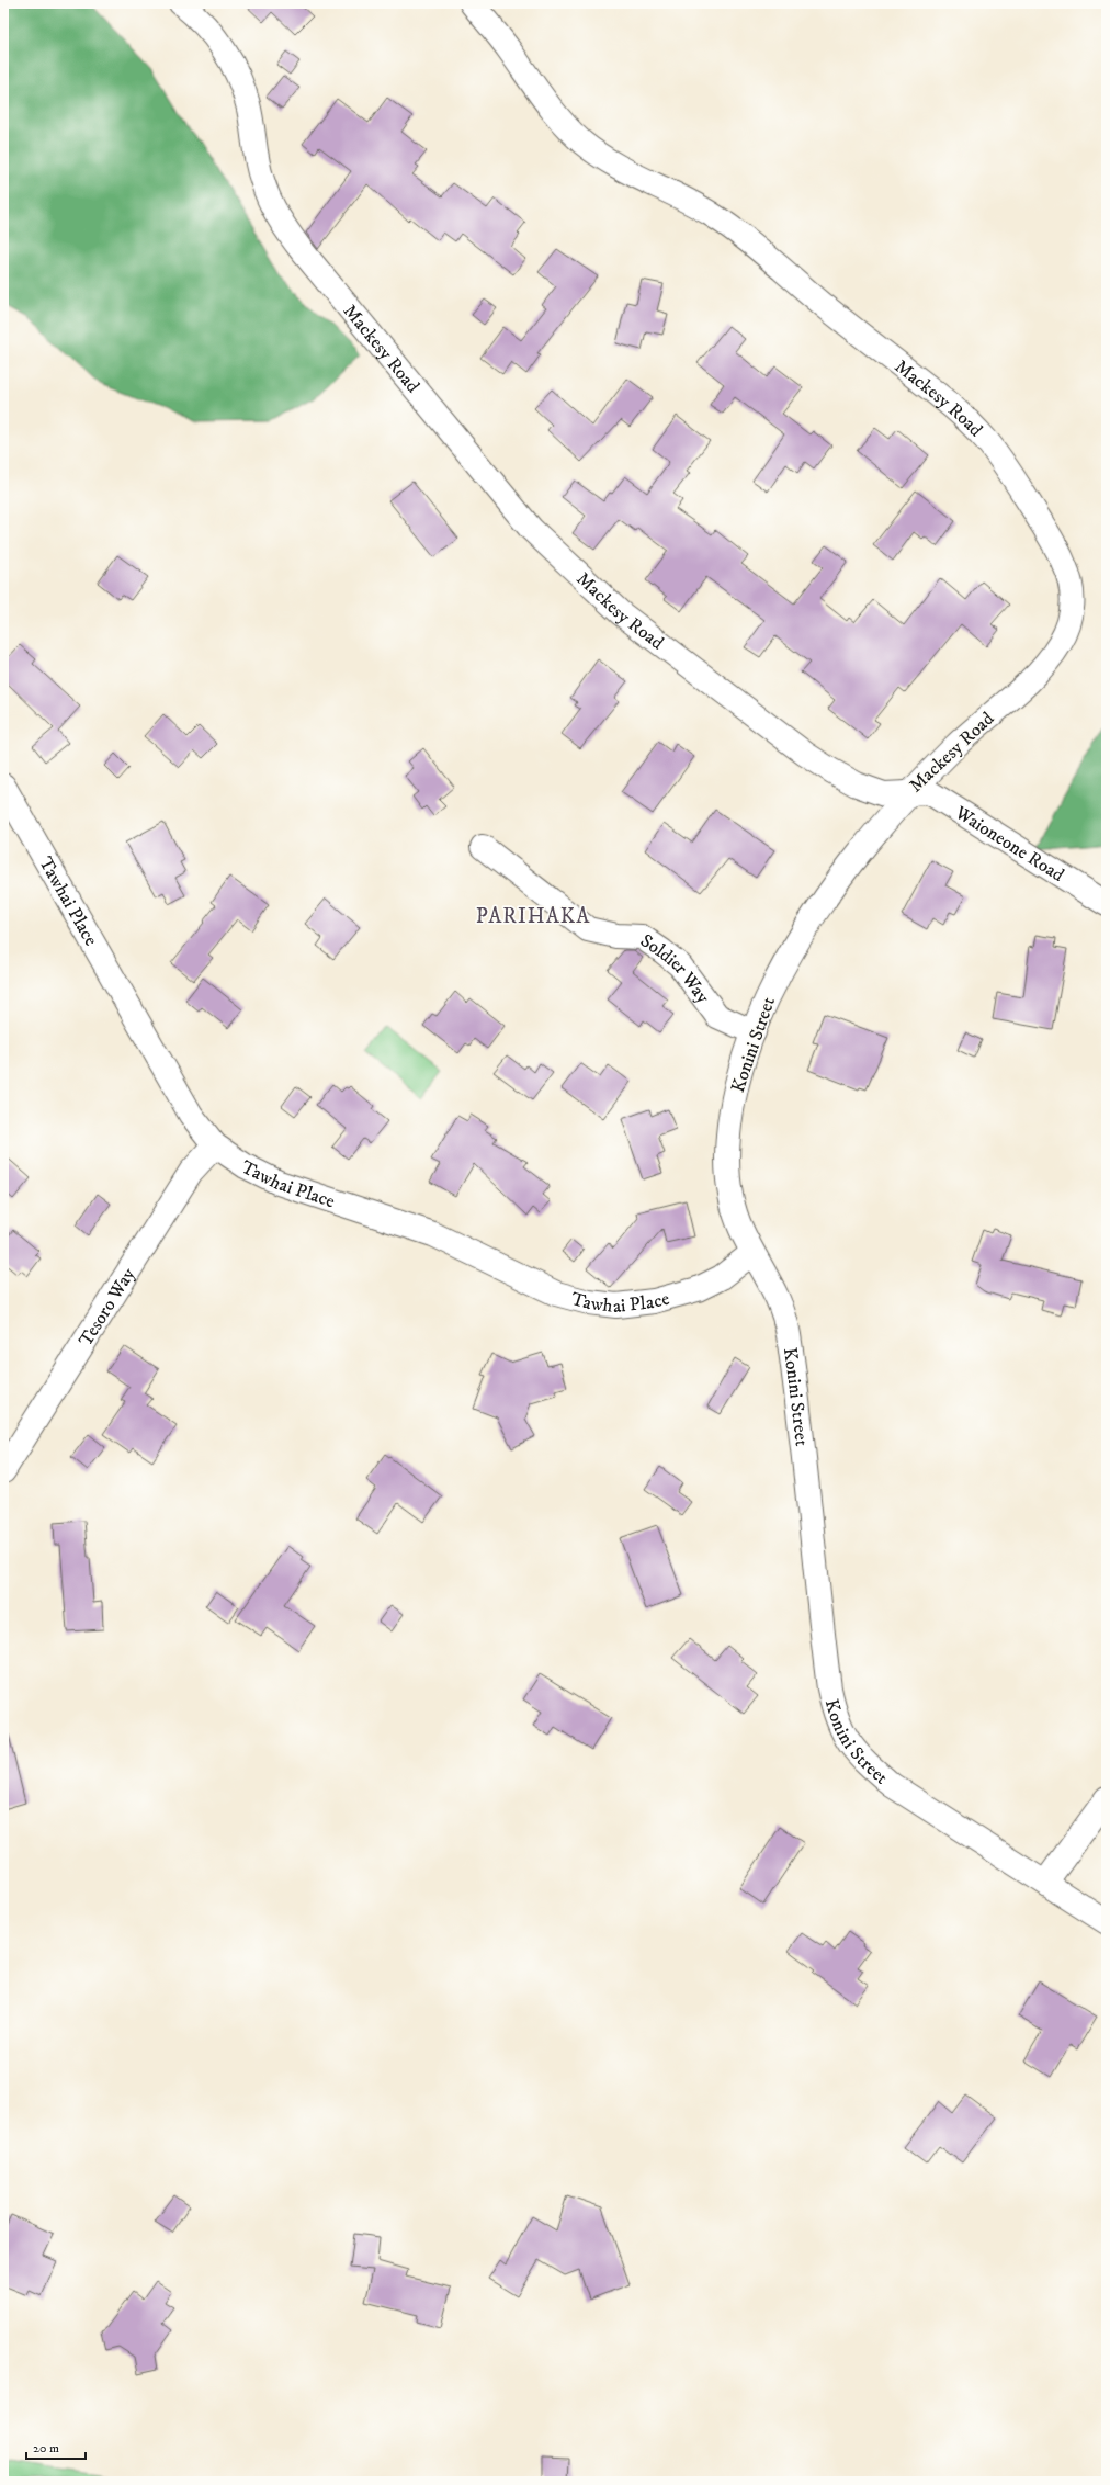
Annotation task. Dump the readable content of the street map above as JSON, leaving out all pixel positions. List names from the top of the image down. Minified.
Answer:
{"streets":{"street":["Mackesy Road","Waioneone Road","Tawhai Place","Soldier Way","Konini Street","Tesoro Way"]},"crossings":[["Mackesy Road","Waioneone Road"],["Mackesy Road","Konini Street"],["Waioneone Road","Konini Street"],["Tawhai Place","Konini Street"],["Tawhai Place","Tesoro Way"],["Soldier Way","Konini Street"]],"districts":["PARIHAKA"],"scale_bar":"20 m"}
